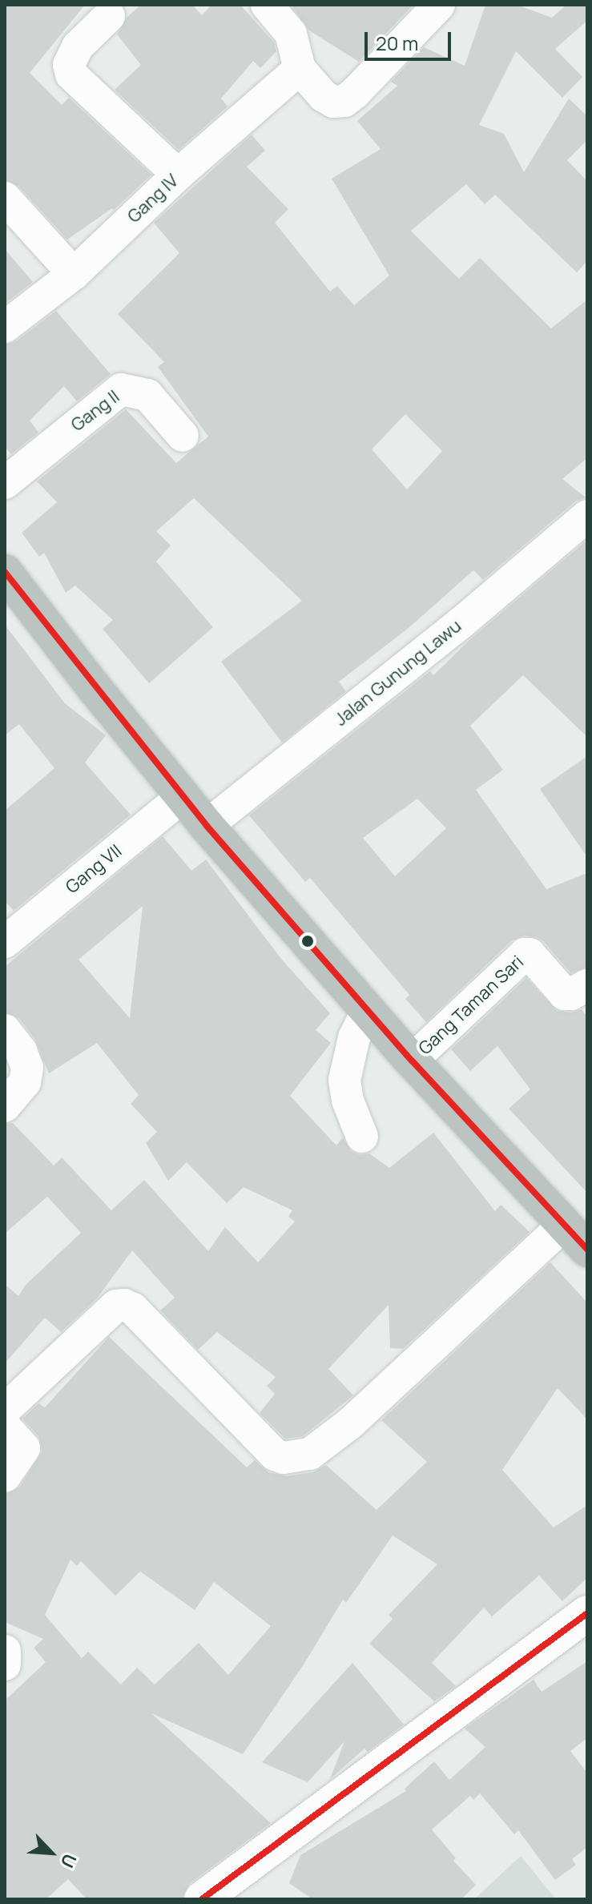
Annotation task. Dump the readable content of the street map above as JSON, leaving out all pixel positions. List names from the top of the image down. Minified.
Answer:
{"streets":{"street":["Gang IV","Gang II","Jalan Gunung Lawu","Gang VII","Gang Taman Sari"]},"scale_bar":"20 m","north":"bottom right"}
